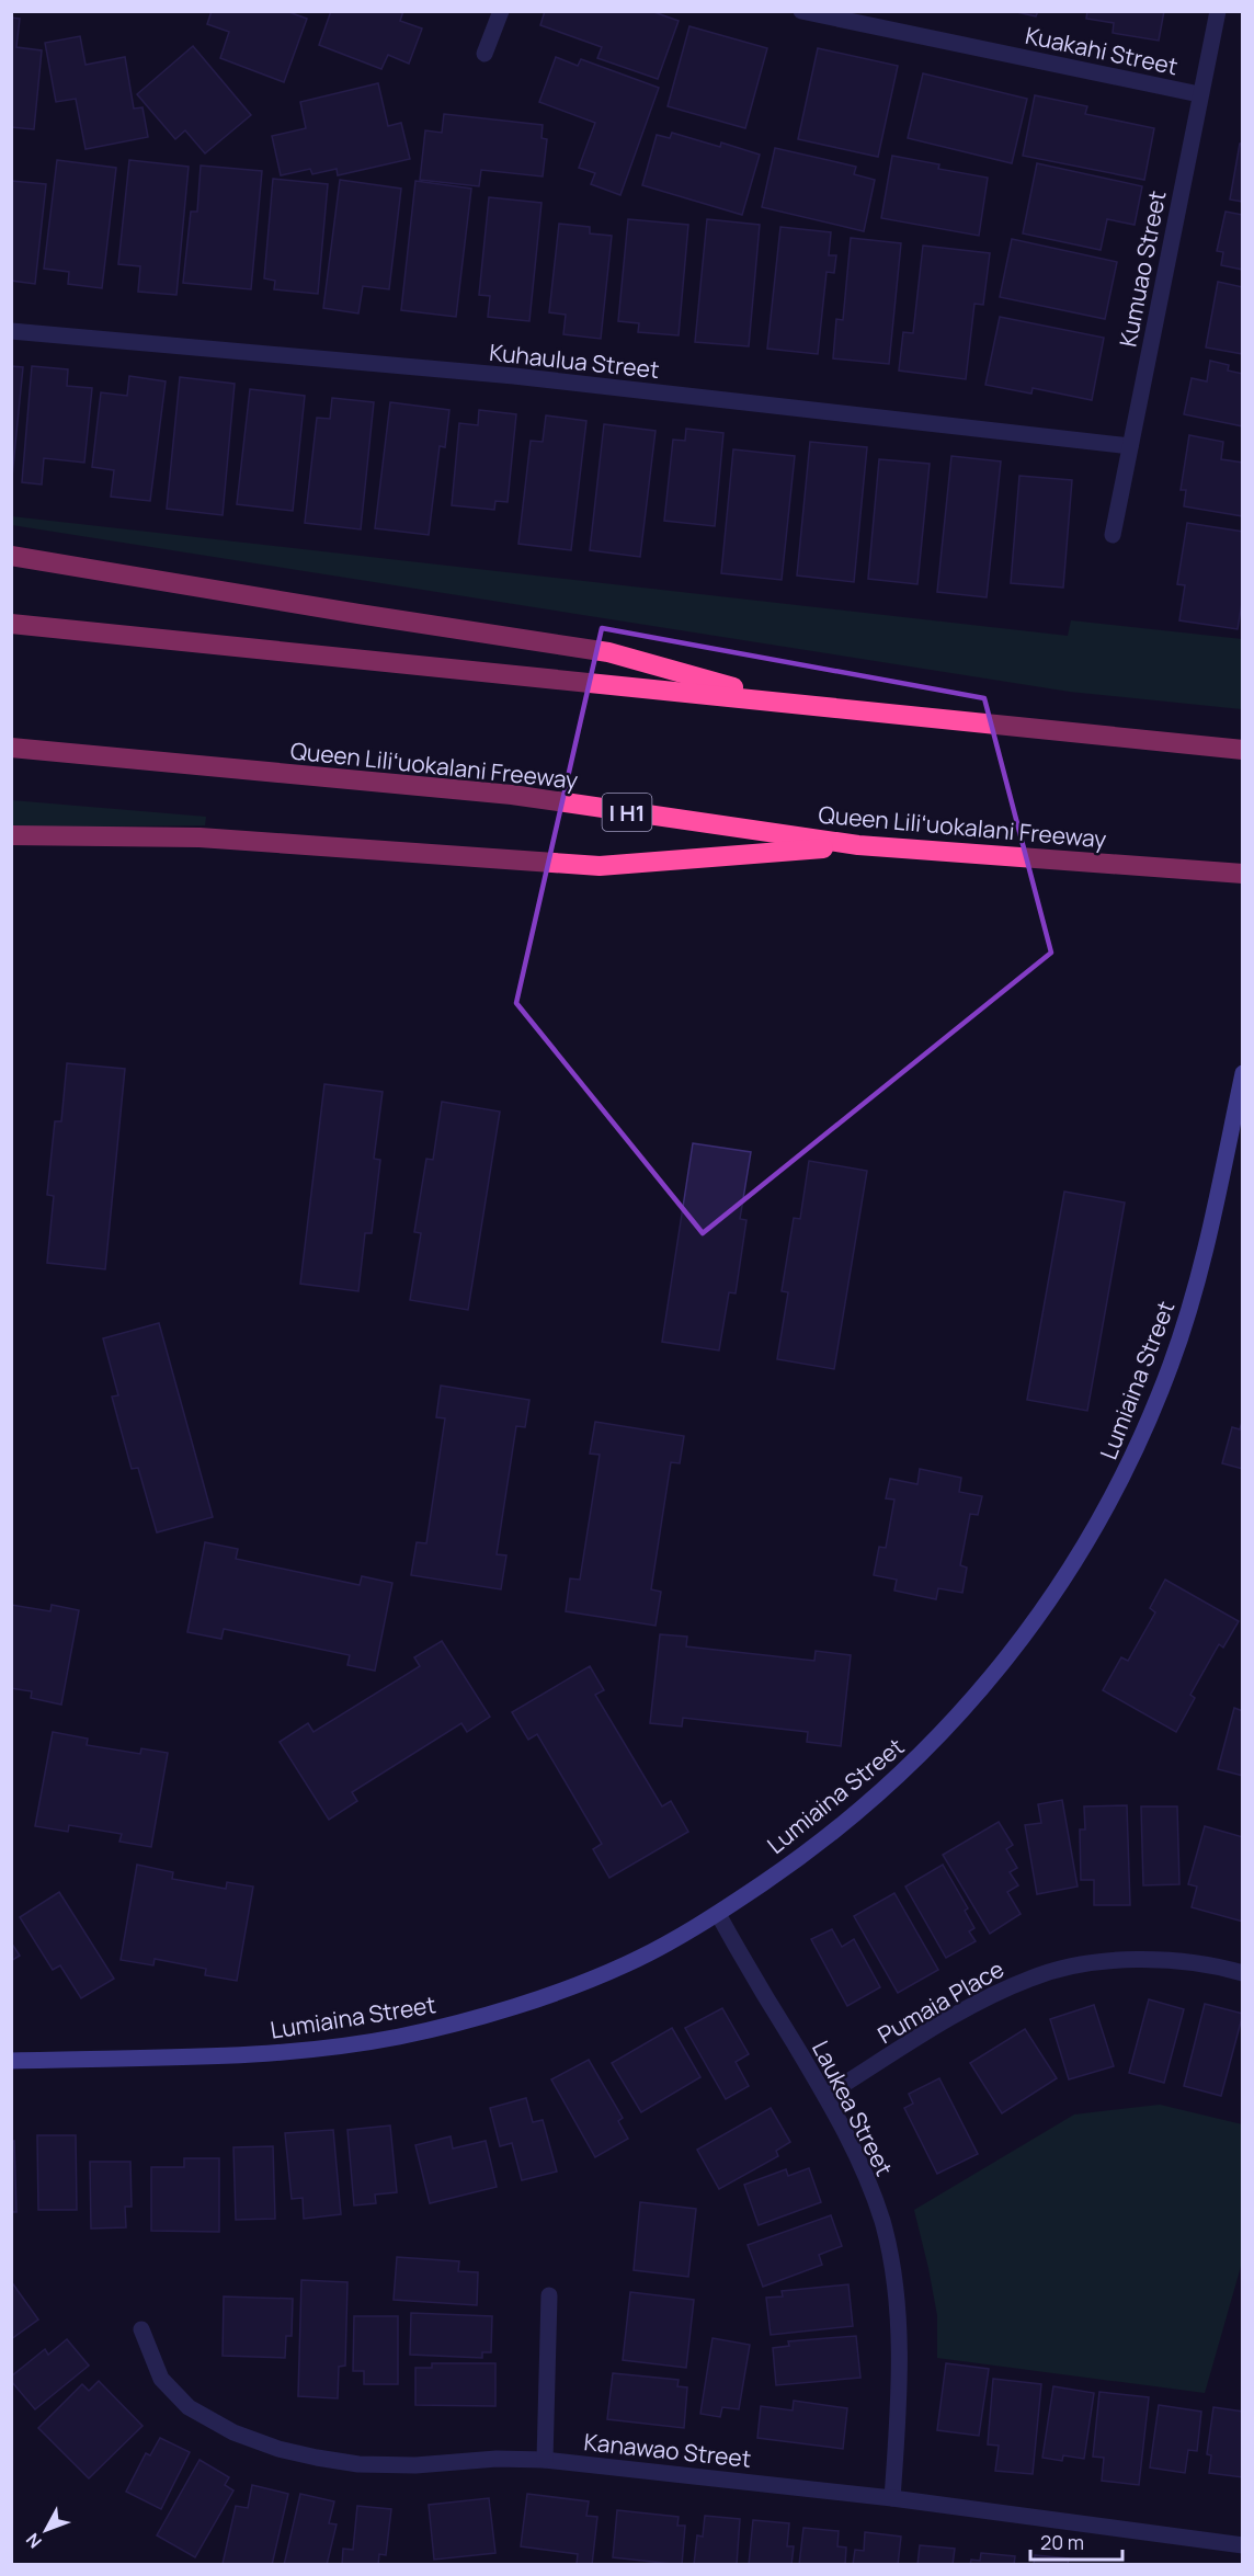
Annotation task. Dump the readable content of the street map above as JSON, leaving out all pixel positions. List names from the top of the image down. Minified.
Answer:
{"streets":{"highway":["Queen Liliʻuokalani Freeway","I H1"],"street":["Kuakahi Street","Kumuao Street","Kuhaulua Street","Lumiaina Street","Pumaia Place","Laukea Street","Kanawao Street"]},"crossings":[["Kuakahi Street","Kumuao Street"],["Kumuao Street","Kuhaulua Street"],["Lumiaina Street","Laukea Street"],["Pumaia Place","Laukea Street"],["Laukea Street","Kanawao Street"]],"scale_bar":"20 m","north":"bottom left"}
